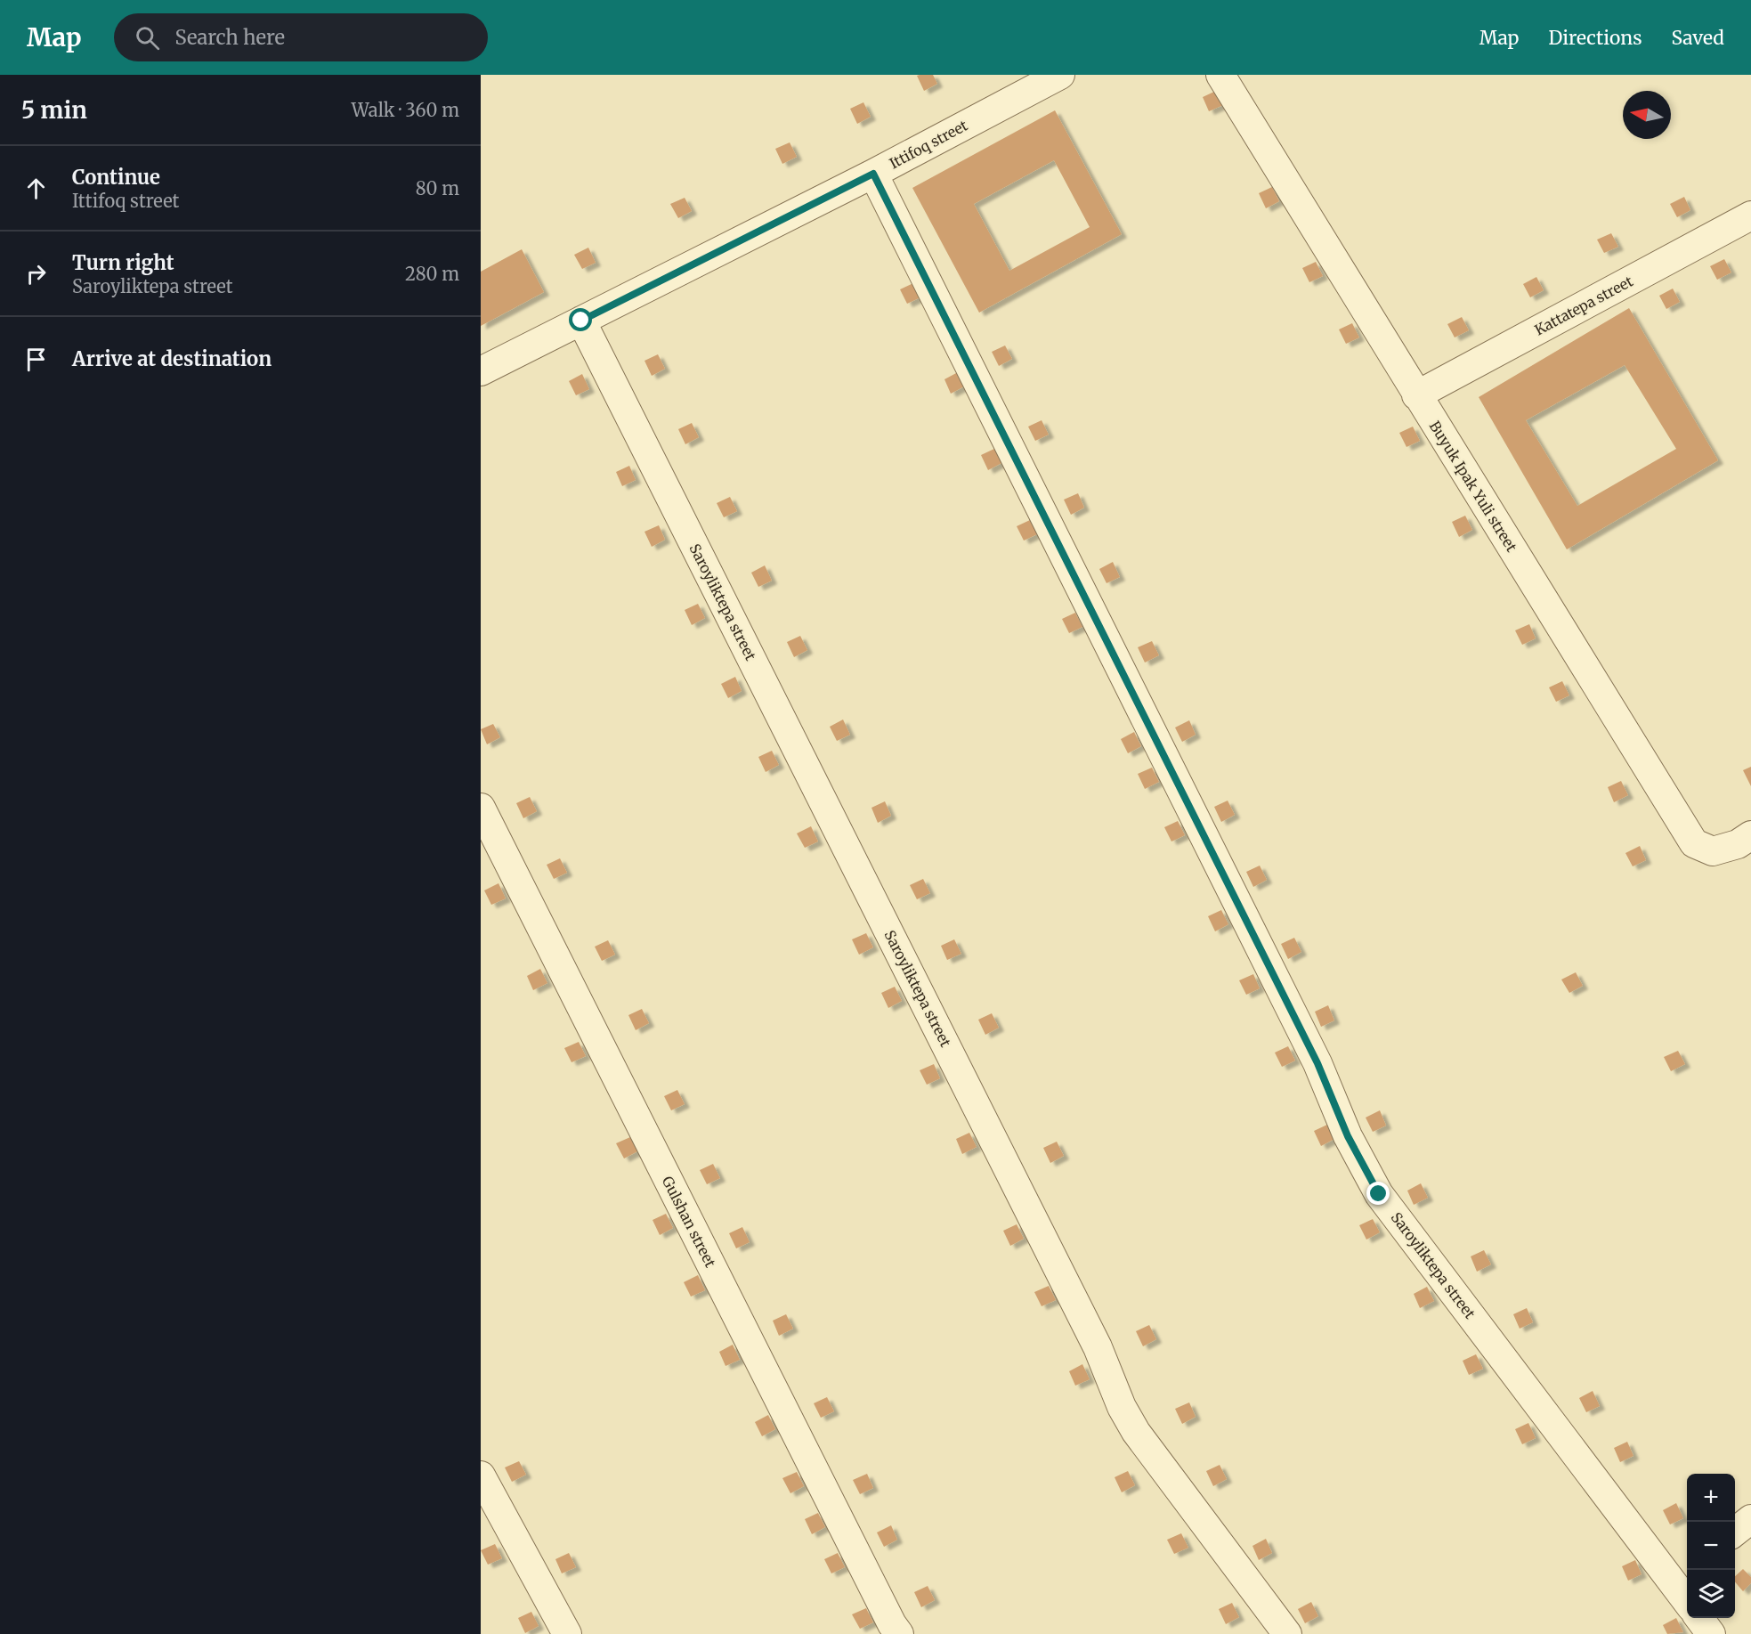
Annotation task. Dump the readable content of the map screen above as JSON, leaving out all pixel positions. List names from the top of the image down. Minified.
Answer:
{"streets":{"street":["Ittifoq street","Kattatepa street","Buyuk Ipak Yuli street","Saroyliktepa street","Gulshan street"]},"crossings":[["Ittifoq street","Saroyliktepa street"],["Kattatepa street","Buyuk Ipak Yuli street"]],"north":"left","page":{"header":"Map","search":"Search here","nav":["Map","Directions","Saved"],"heading":["5 min","Walk · 360 m"],"list":[["Continue","Ittifoq street","80 m"],["Turn right","Saroyliktepa street","280 m"],"Arrive at destination"],"map_buttons":["+","−"]}}
